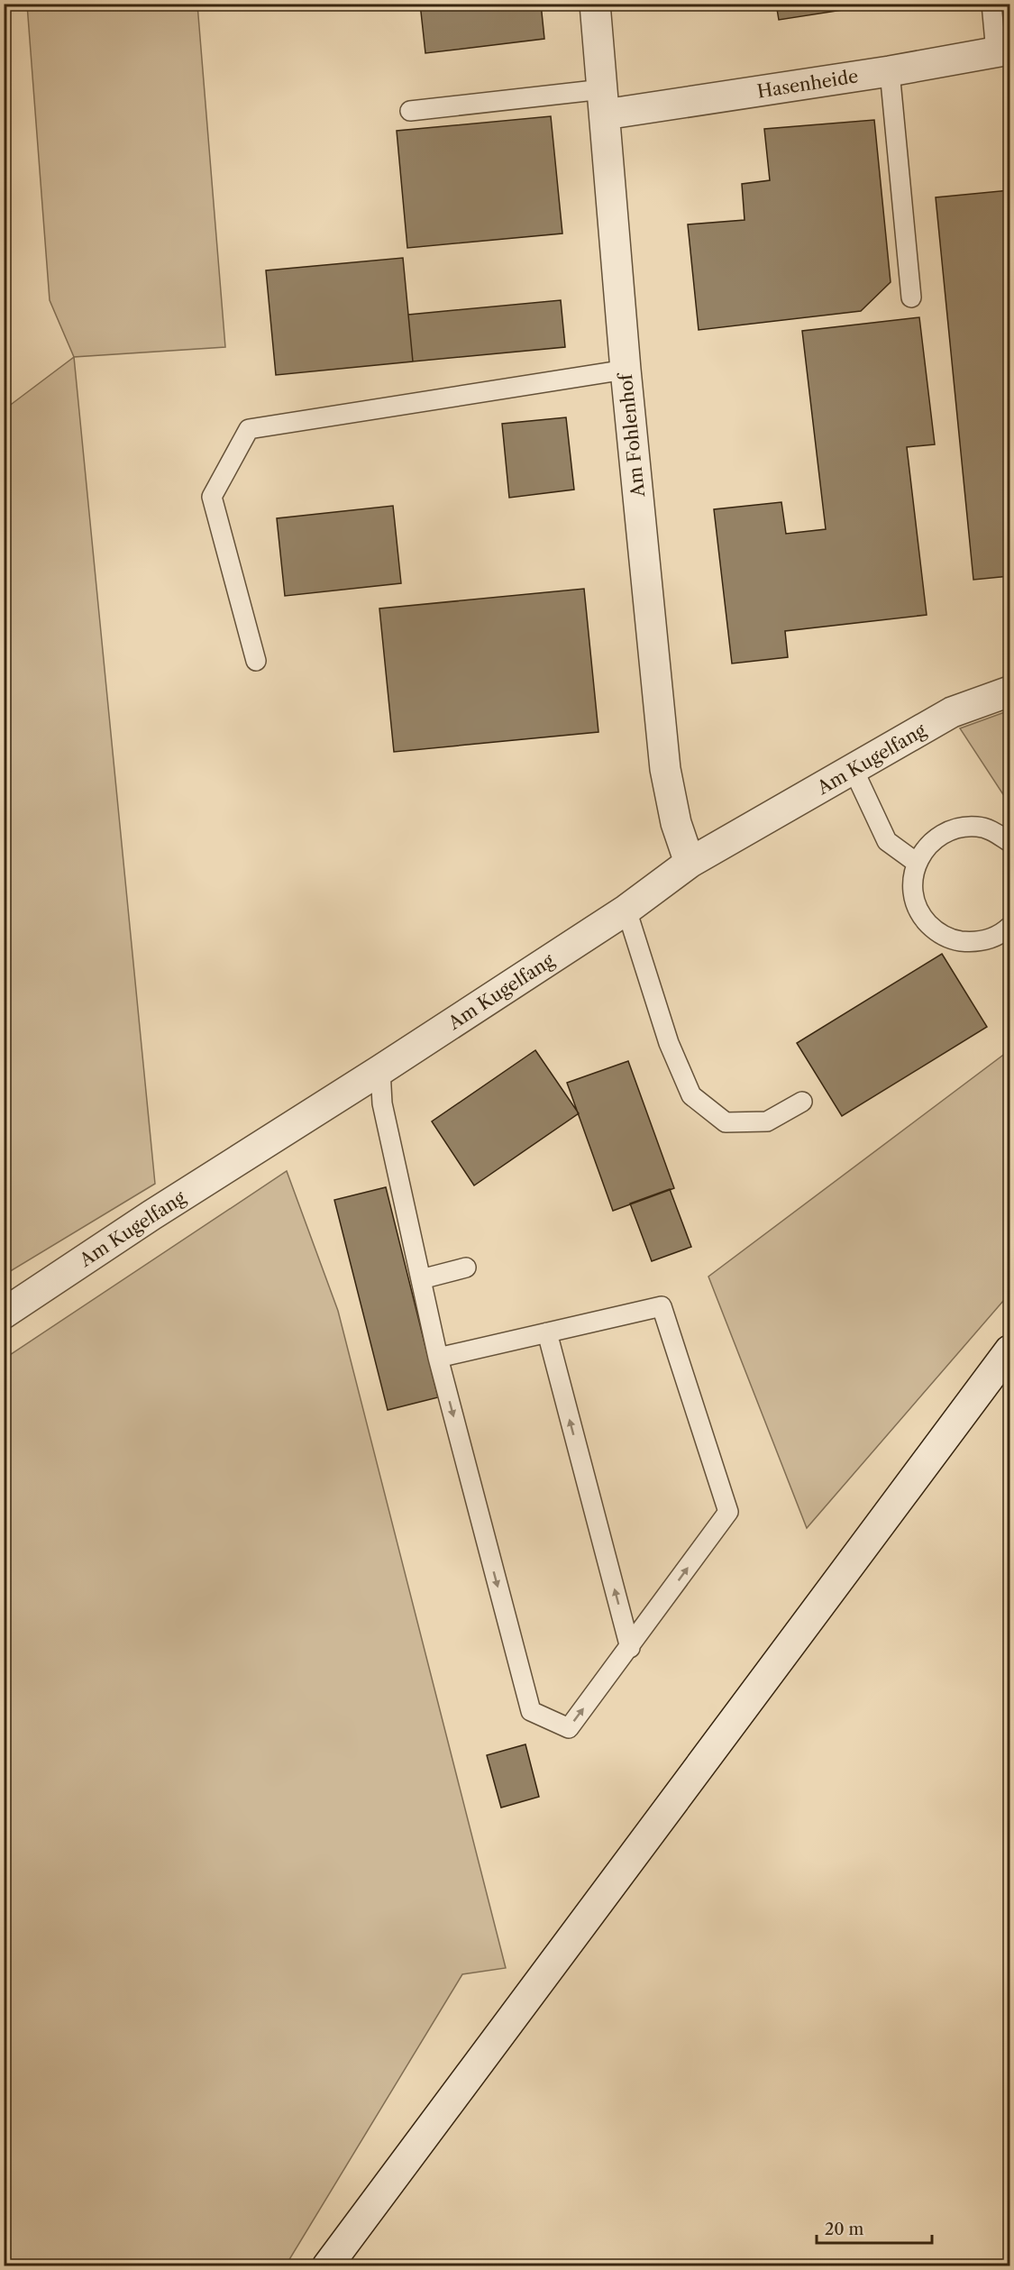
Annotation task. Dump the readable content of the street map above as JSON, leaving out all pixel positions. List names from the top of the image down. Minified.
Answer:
{"streets":{"street":["Hasenheide","Am Fohlenhof","Am Kugelfang"]},"crossings":[["Hasenheide","Am Fohlenhof"],["Am Fohlenhof","Am Kugelfang"]],"scale_bar":"20 m"}
